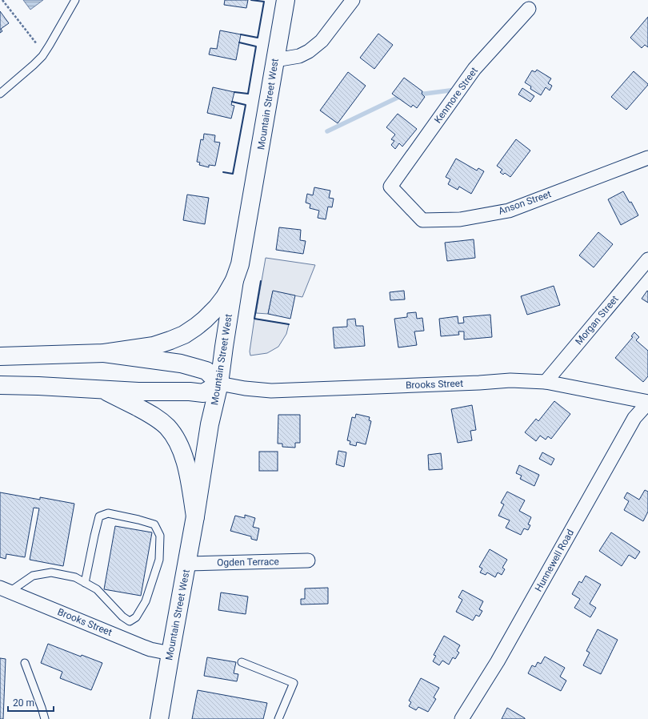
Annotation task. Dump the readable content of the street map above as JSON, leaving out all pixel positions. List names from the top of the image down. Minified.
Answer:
{"streets":{"main road":["Mountain Street West"],"street":["Kenmore Street","Anson Street","Morgan Street","Brooks Street","Hunnewell Road","Ogden Terrace"]},"crossings":[["Kenmore Street","Anson Street"],["Mountain Street West","Brooks Street"],["Mountain Street West","Ogden Terrace"],["Morgan Street","Brooks Street"],["Brooks Street","Hunnewell Road"]],"scale_bar":"20 m"}
